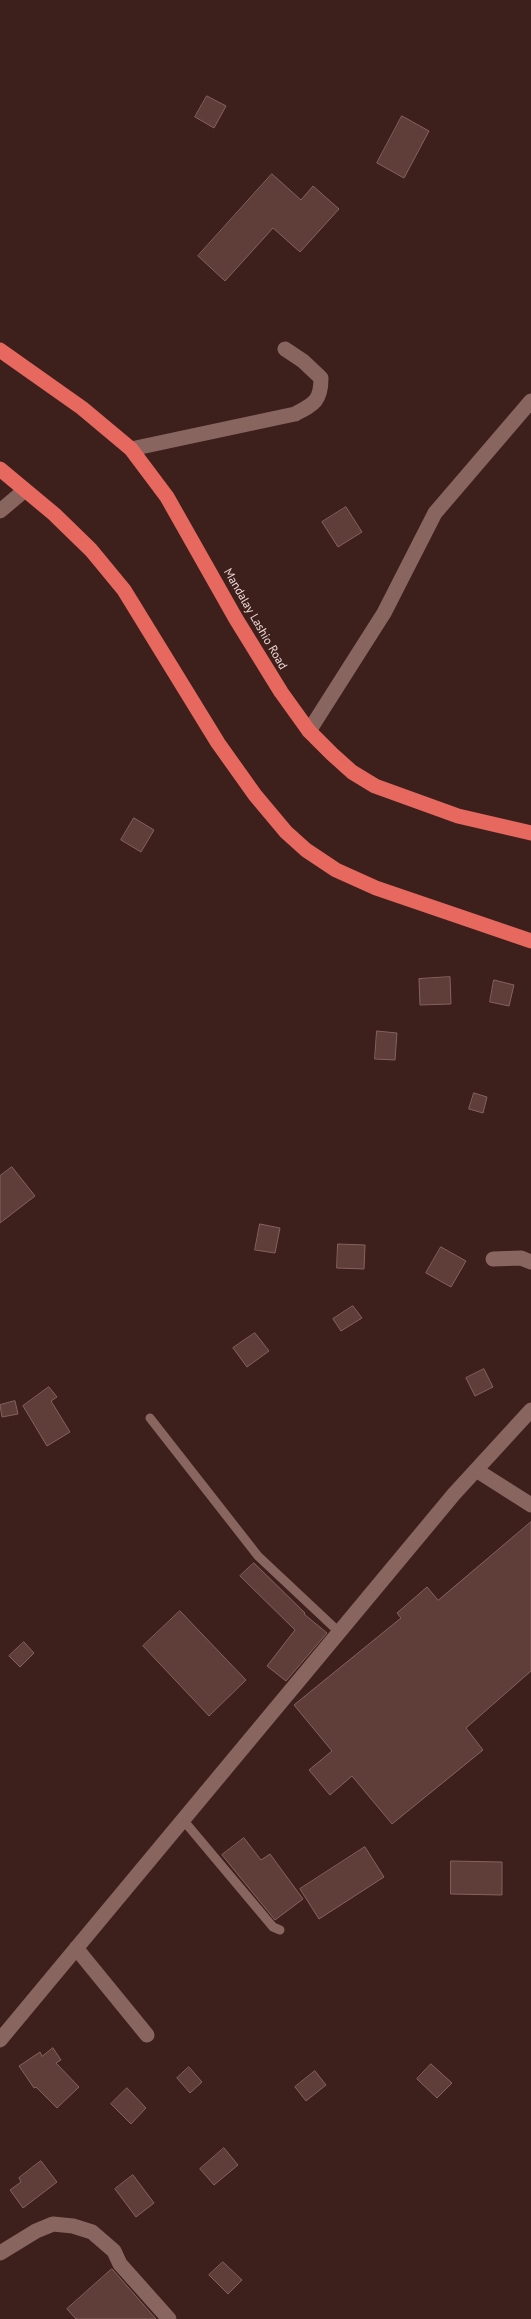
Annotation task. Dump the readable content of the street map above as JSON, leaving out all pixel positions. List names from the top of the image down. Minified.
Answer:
{"streets":{"highway":["Mandalay Lashio Road"]}}
